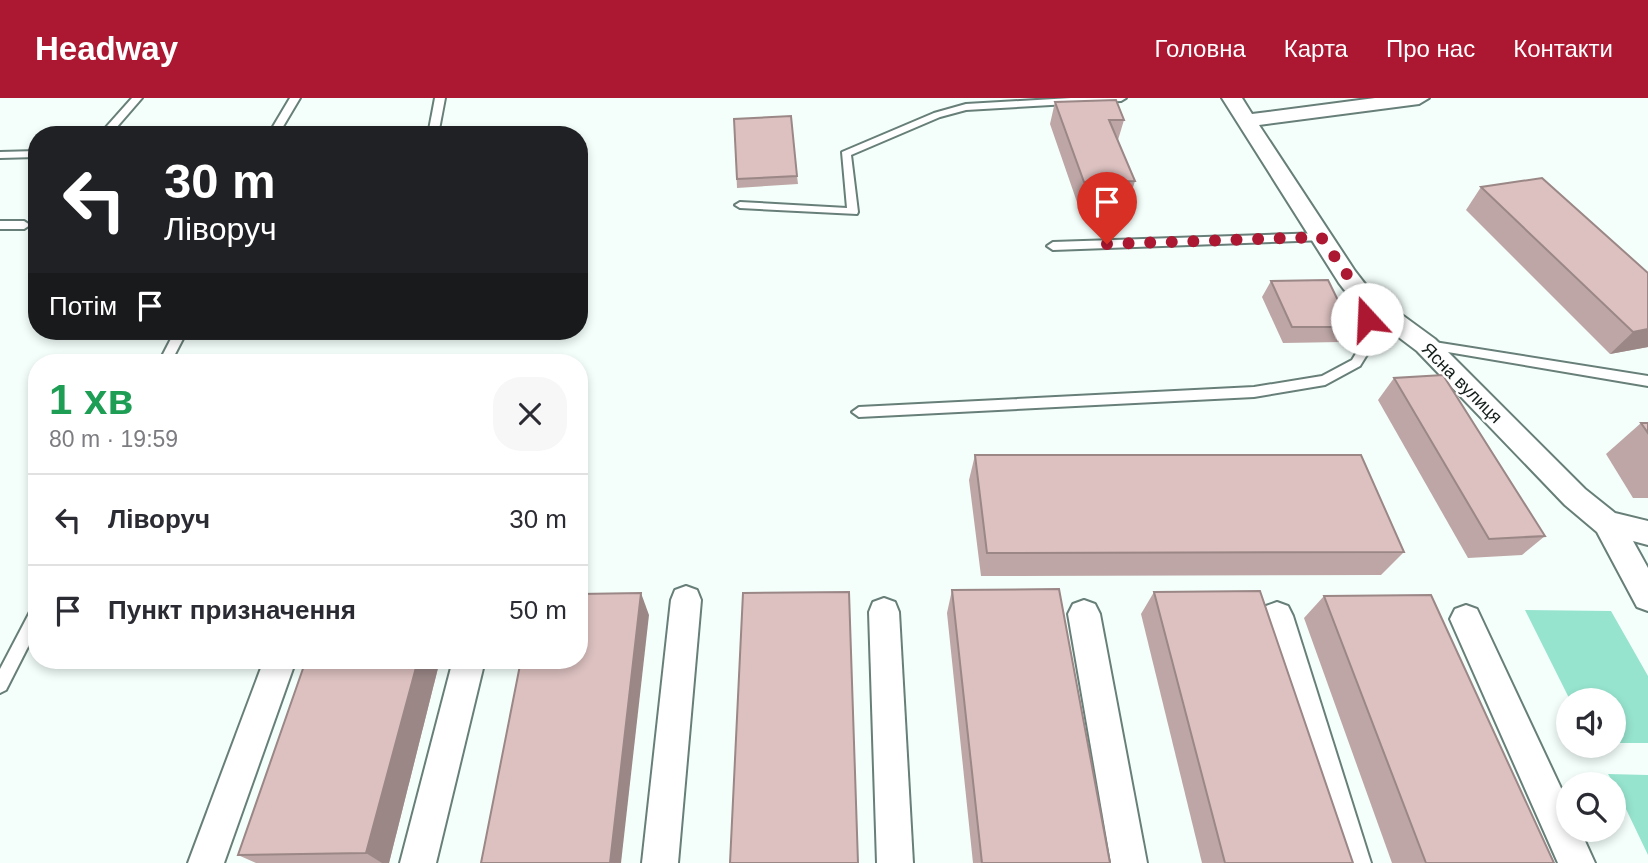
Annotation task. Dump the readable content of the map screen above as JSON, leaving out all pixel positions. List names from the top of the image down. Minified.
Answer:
{"streets":{"street":["Ясна вулиця"]},"page":{"header":"Headway","nav":["Головна","Карта","Про нас","Контакти"],"turn":["30 m","Ліворуч"],"then":"Потім","heading":["1 хв","80 m · 19:59"],"list":[{"name":"Ліворуч","value":"30 m"},{"name":"Пункт призначення","value":"50 m"}]}}
